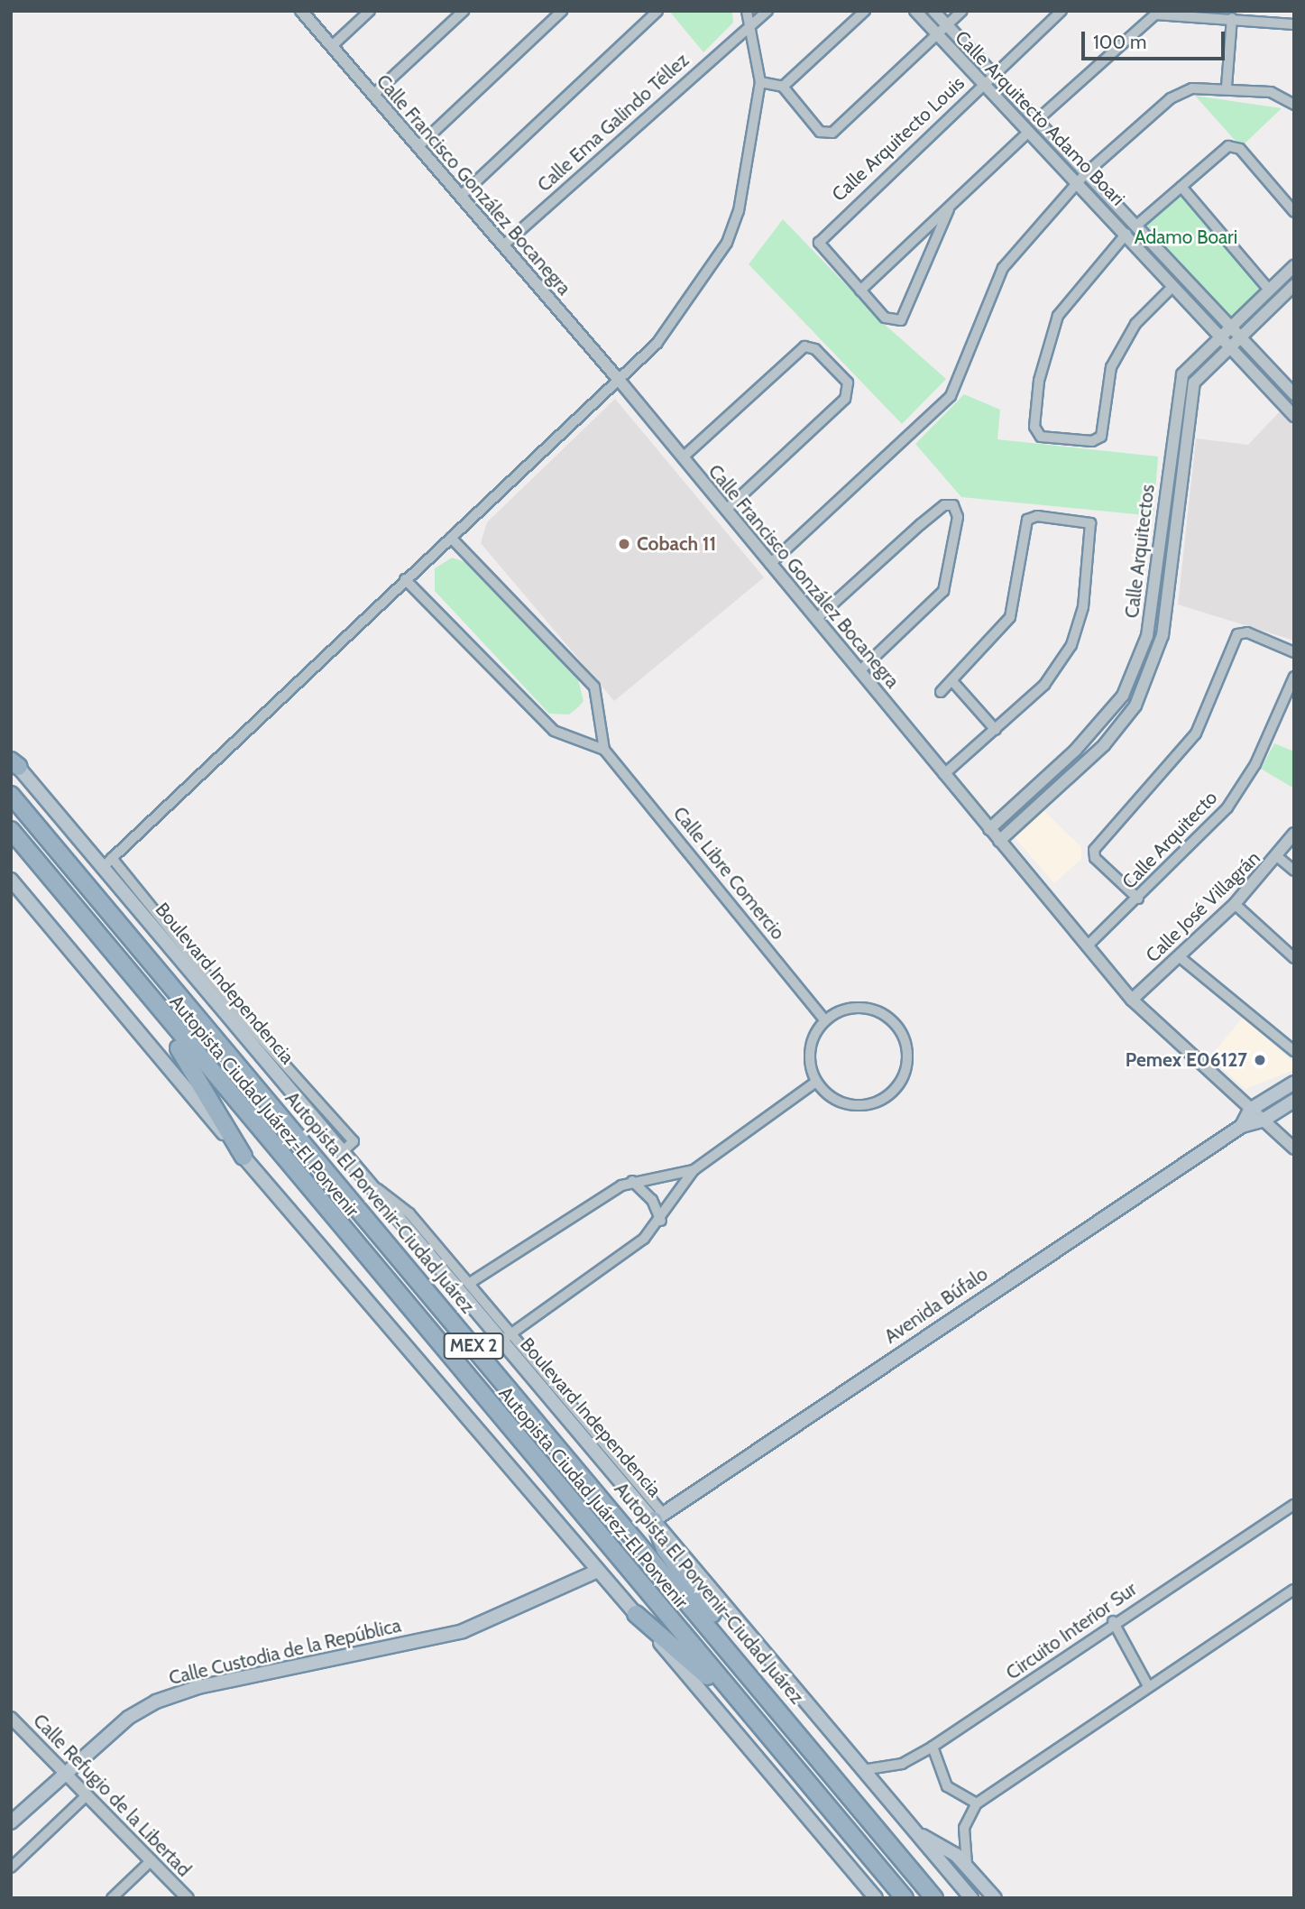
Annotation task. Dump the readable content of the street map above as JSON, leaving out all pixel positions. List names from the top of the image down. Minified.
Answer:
{"streets":{"highway":["Autopista Ciudad Juárez-El Porvenir","Autopista El Porvenir-Ciudad Juárez","MEX 2"],"main road":["Boulevard Independencia","Avenida Búfalo","Calle Custodia de la República"],"street":["Calle Arquitecto Adamo Boari","Calle Ema Galindo Téllez","Calle Arquitecto Louis","Calle Francisco González Bocanegra","Calle Arquitectos","Calle Arquitecto","Calle Libre Comercio","Calle José Villagrán","Circuito Interior Sur","Calle Refugio de la Libertad"]},"crossings":[["Calle Arquitecto Adamo Boari","Calle Arquitecto Louis"],["Calle Arquitecto Adamo Boari","Calle Arquitectos"],["Calle Ema Galindo Téllez","Calle Francisco González Bocanegra"],["Calle Francisco González Bocanegra","Calle Arquitectos"],["Calle Francisco González Bocanegra","Calle Arquitecto"],["Calle Francisco González Bocanegra","Calle José Villagrán"],["Calle Francisco González Bocanegra","Avenida Búfalo"],["Boulevard Independencia","Avenida Búfalo"],["Boulevard Independencia","Circuito Interior Sur"],["Calle Custodia de la República","Calle Refugio de la Libertad"]],"parks":["Adamo Boari"],"places":["Cobach 11","Pemex E06127"],"scale_bar":"100 m"}
